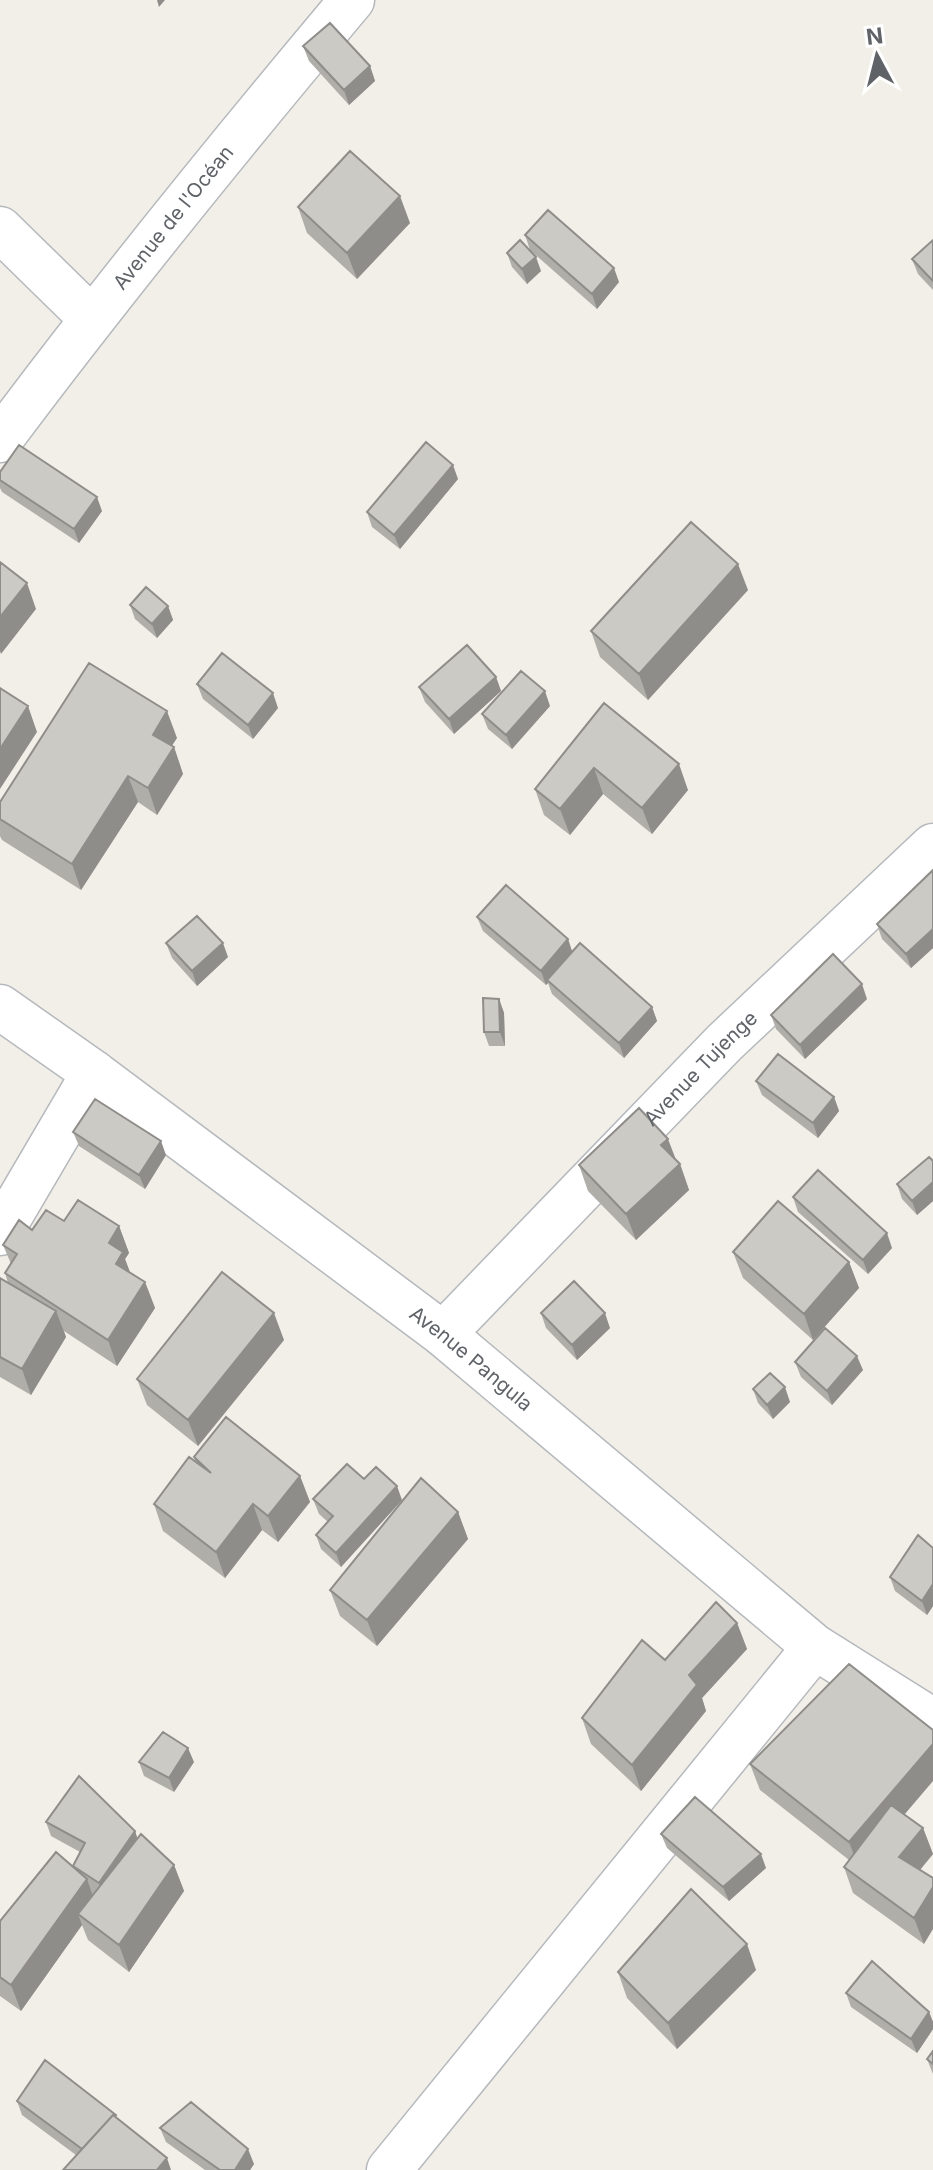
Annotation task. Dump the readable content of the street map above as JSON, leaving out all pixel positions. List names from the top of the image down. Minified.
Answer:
{"streets":{"street":["Avenue de l'Océan","Avenue Tujenge","Avenue Pangula"]},"crossings":[["Avenue Tujenge","Avenue Pangula"]],"north":"top"}
